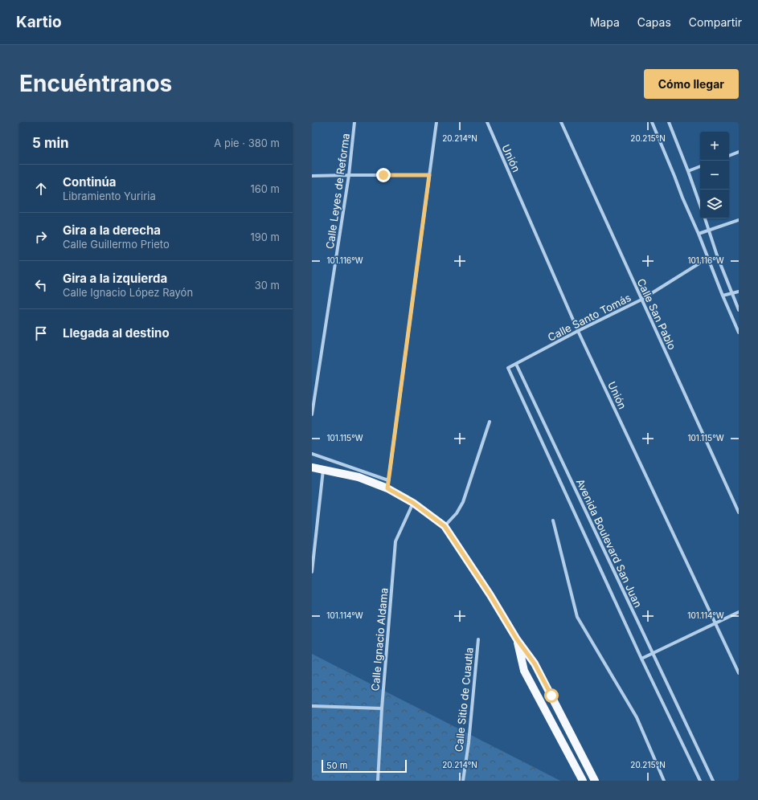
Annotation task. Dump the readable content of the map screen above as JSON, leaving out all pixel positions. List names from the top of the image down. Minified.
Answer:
{"streets":{"street":["Unión","Calle Leyes de Reforma","Calle San Pablo","Calle Santo Tomás","Avenida Boulevard San Juan","Calle Ignacio Aldama","Calle Sitio de Cuautla"]},"crossings":[["Unión","Calle Santo Tomás"],["Calle San Pablo","Calle Santo Tomás"],["Calle Santo Tomás","Avenida Boulevard San Juan"]],"scale_bar":"50 m","page":{"header":"Kartio","nav":["Mapa","Capas","Compartir"],"buttons":"Cómo llegar","title":"Encuéntranos","heading":["5 min","A pie · 380 m"],"map_buttons":["+","−"],"list":[["Continúa","Libramiento Yuriria","160 m"],["Gira a la derecha","Calle Guillermo Prieto","190 m"],["Gira a la izquierda","Calle Ignacio López Rayón","30 m"],"Llegada al destino"],"scale":"50 m"},"coordinates":["20.214°N","20.215°N","101.116°W","101.115°W","101.114°W"]}
